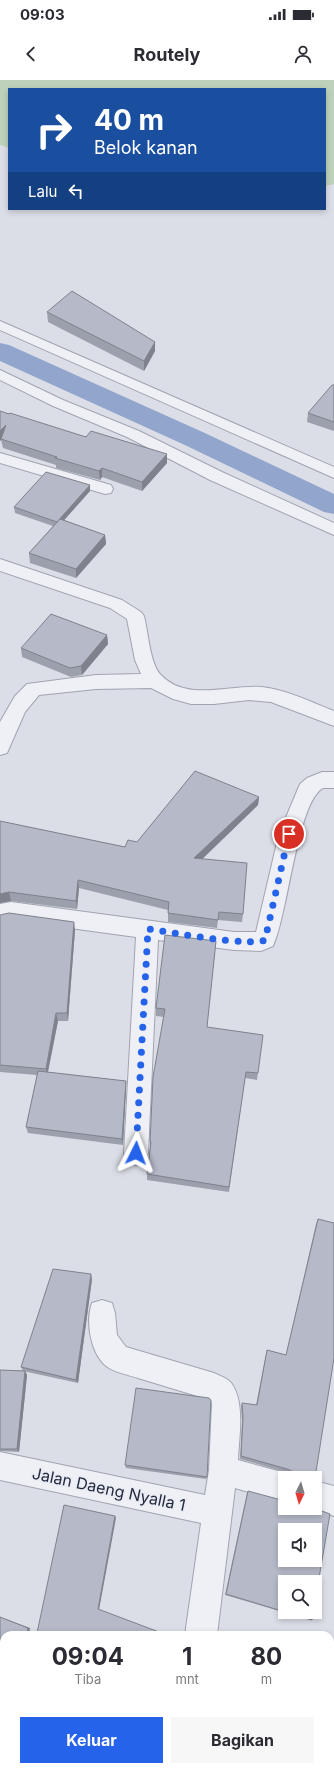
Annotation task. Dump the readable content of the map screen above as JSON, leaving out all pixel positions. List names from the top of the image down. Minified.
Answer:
{"streets":{"street":["Jalan Daeng Nyalla 1"]},"north":"bottom","page":{"status":"09:03","header":"Routely","turn":["40 m","Belok kanan"],"then":"Lalu","eta":["09:04","Tiba","1","mnt","80","m"],"buttons":["Keluar","Bagikan"]}}
